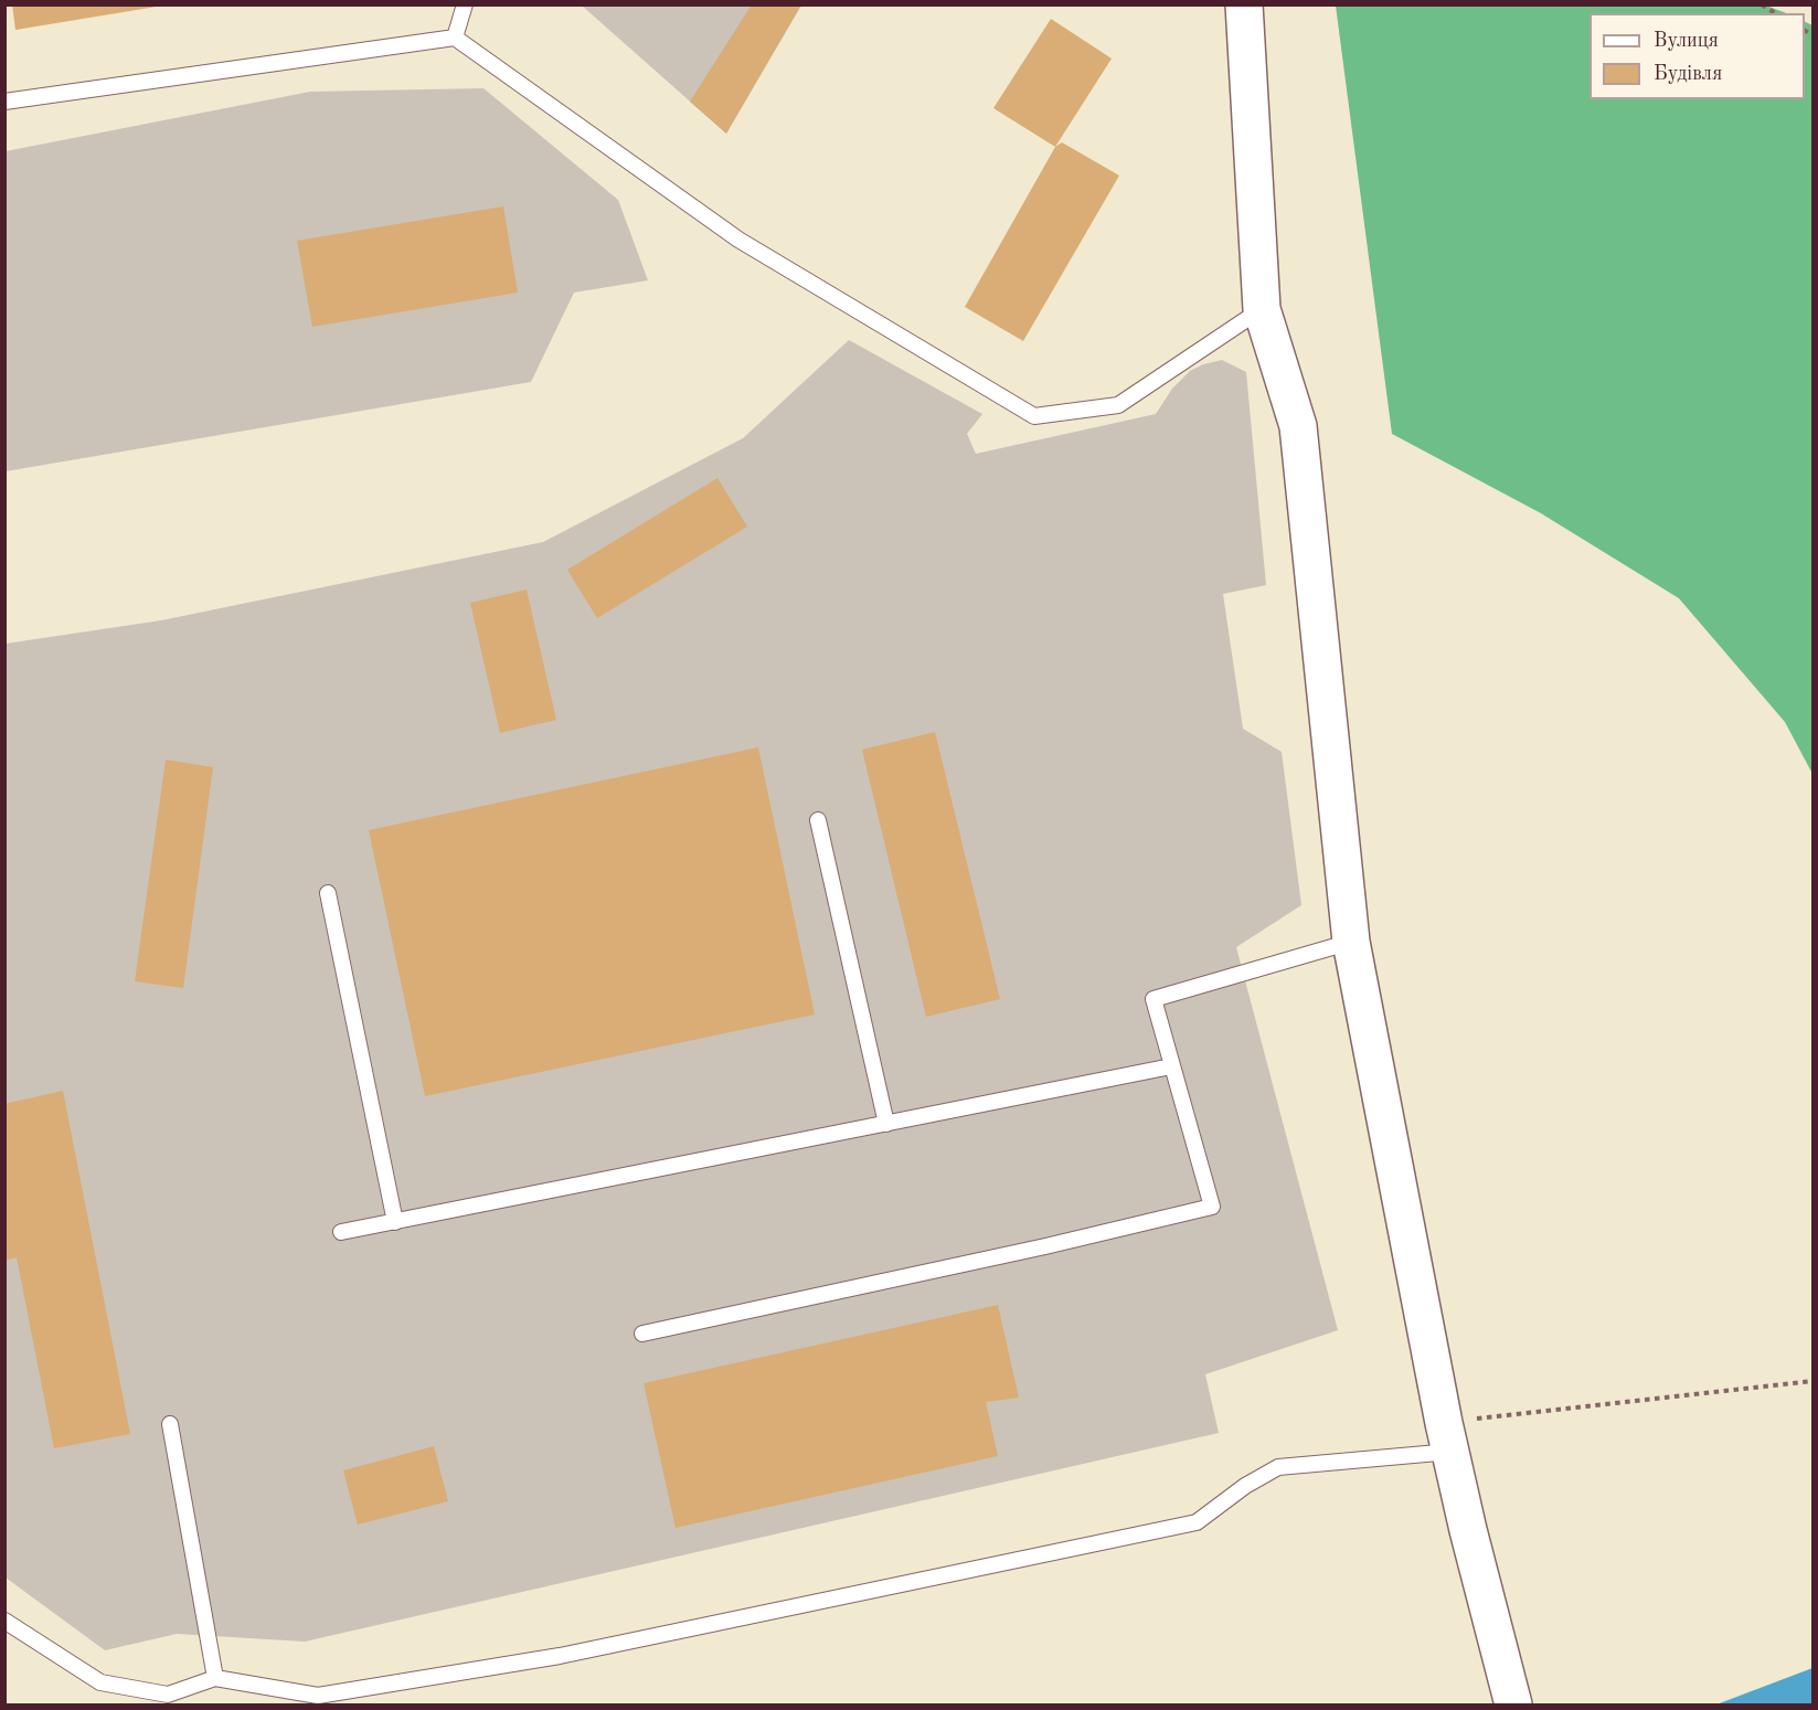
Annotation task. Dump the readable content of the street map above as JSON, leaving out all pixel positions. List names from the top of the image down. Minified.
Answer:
{"legend":["Вулиця","Будівля"]}
